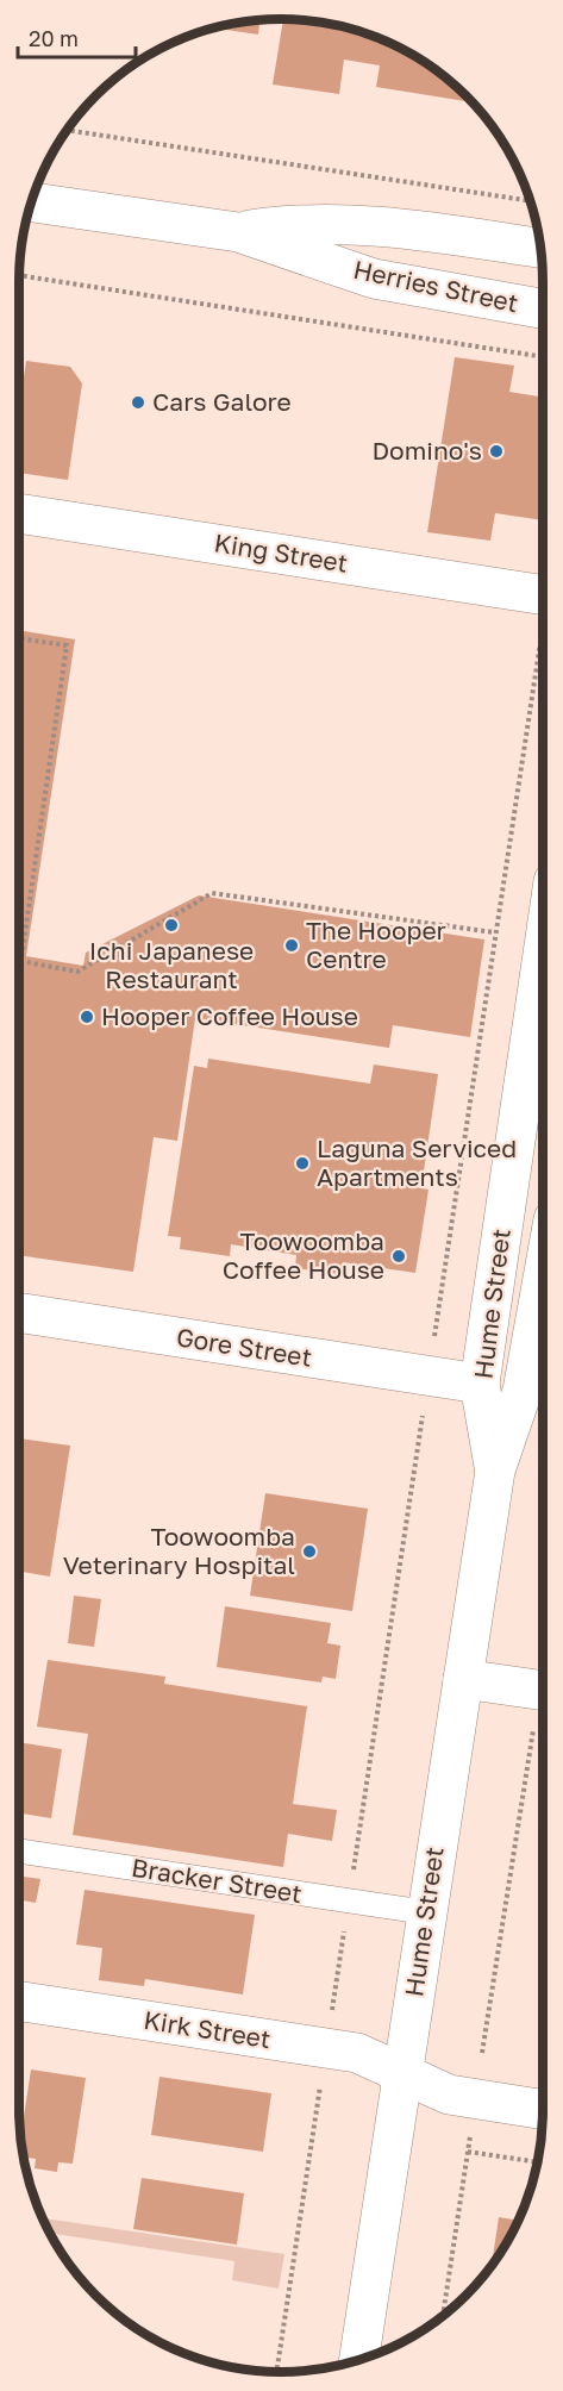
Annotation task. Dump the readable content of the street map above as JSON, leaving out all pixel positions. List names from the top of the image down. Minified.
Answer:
{"streets":{"main road":["Herries Street","King Street","Hume Street","Gore Street","Kirk Street"],"lane":["Bracker Street"]},"crossings":[["Hume Street","Gore Street"],["Hume Street","Bracker Street"],["Hume Street","Kirk Street"]],"places":["Cars Galore","Domino's","Ichi Japanese Restaurant","The Hooper Centre","Hooper Coffee House","Laguna Serviced Apartments","Toowoomba Coffee House","Toowoomba Veterinary Hospital"],"scale_bar":"20 m"}
